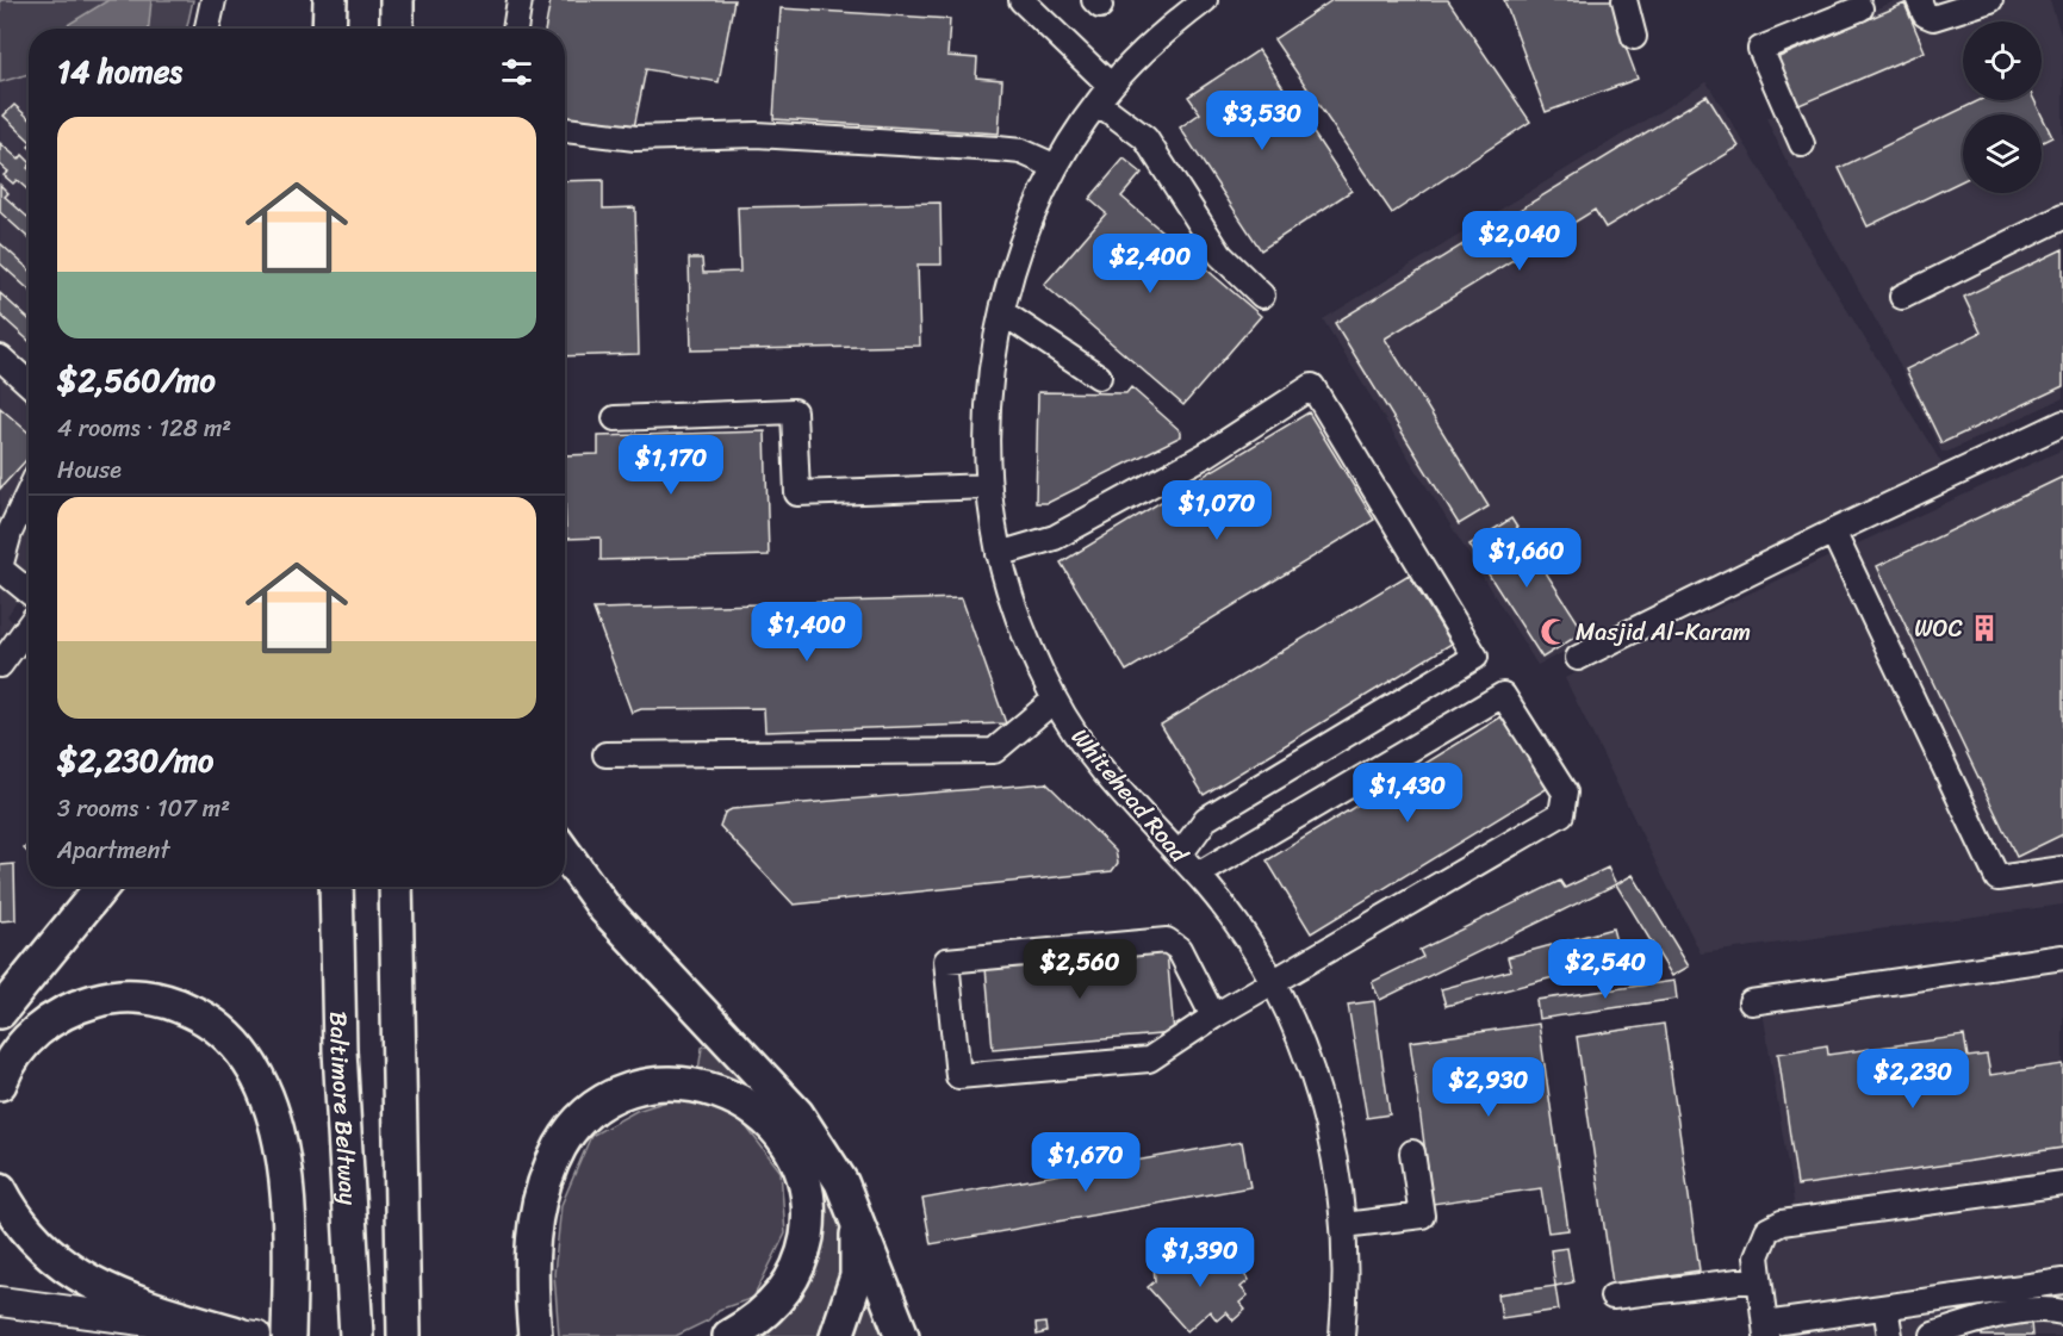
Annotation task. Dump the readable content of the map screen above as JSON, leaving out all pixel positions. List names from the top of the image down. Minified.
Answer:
{"streets":{"highway":["Baltimore Beltway"],"street":["Whitehead Road"]},"places":{"building":["WOC"],"mosque":["Masjid Al-Karam"]},"page":{"heading":"14 homes","price":["$3,530","$2,040","$2,400","$1,170","$1,070","$1,660","$1,400","$1,430","$2,560","$2,540","$2,230","$2,930","$1,670","$1,390"],"list":[{"name":"$2,560/mo","note":"4 rooms · 128 m² · House"},{"name":"$2,230/mo","note":"3 rooms · 107 m² · Apartment"}]}}
